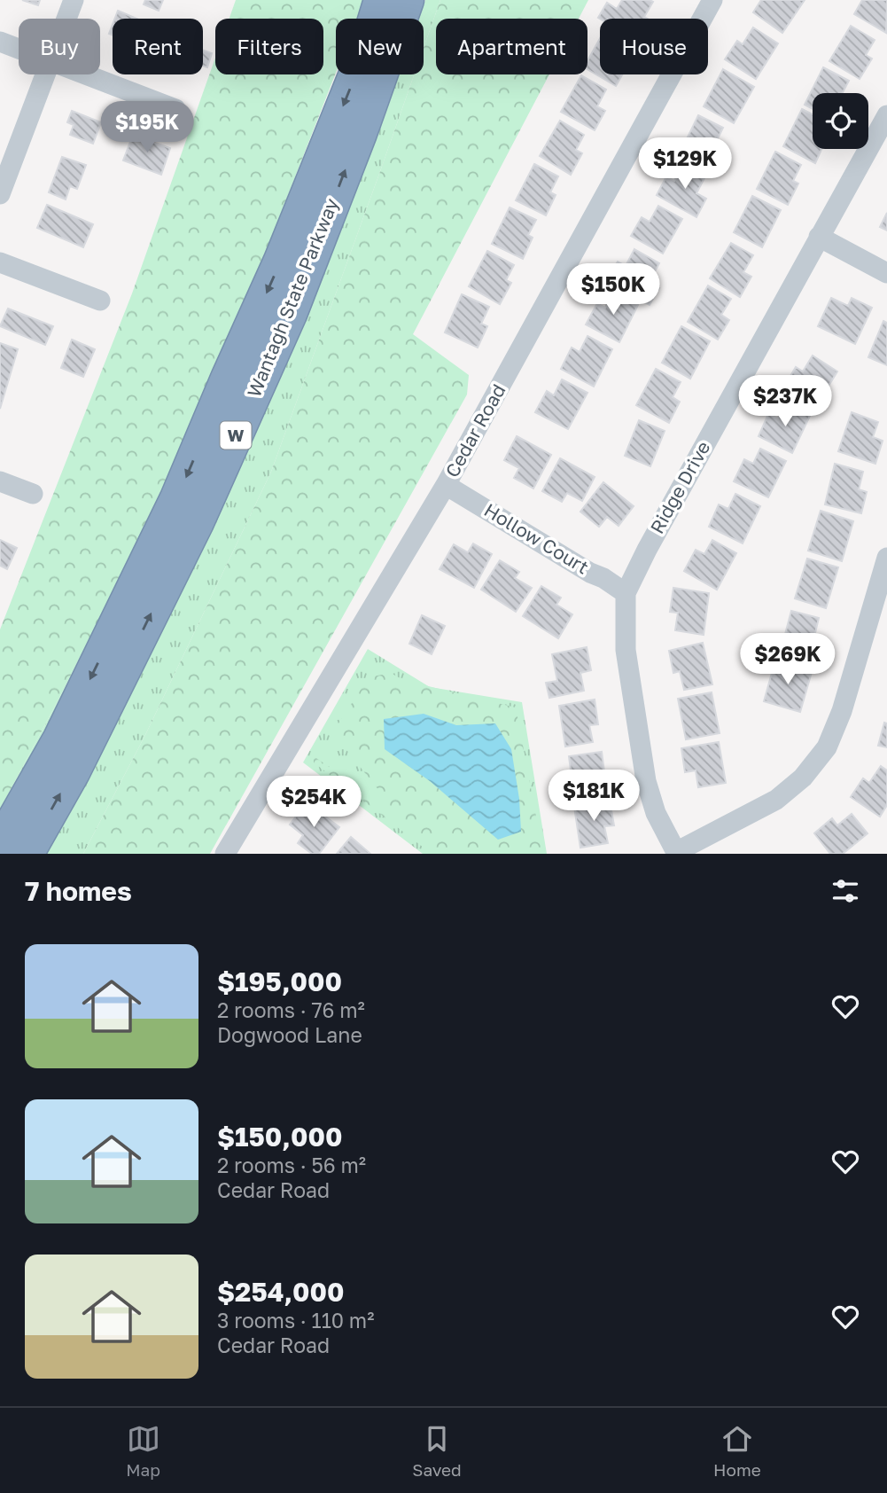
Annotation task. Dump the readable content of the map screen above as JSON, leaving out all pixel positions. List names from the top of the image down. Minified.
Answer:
{"streets":{"highway":["Wantagh State Parkway","W"],"street":["Cedar Road","Ridge Drive","Hollow Court"]},"crossings":[["Cedar Road","Hollow Court"],["Ridge Drive","Hollow Court"]],"page":{"chip":["Buy","Rent","Filters","New","Apartment","House"],"price":["$195K","$129K","$150K","$237K","$269K","$181K","$254K"],"heading":"7 homes","list":[{"name":"$195,000","note":"2 rooms · 76 m² · Dogwood Lane"},{"name":"$150,000","note":"2 rooms · 56 m² · Cedar Road"},{"name":"$254,000","note":"3 rooms · 110 m² · Cedar Road"}],"tabs":["Map","Saved","Home"]}}
